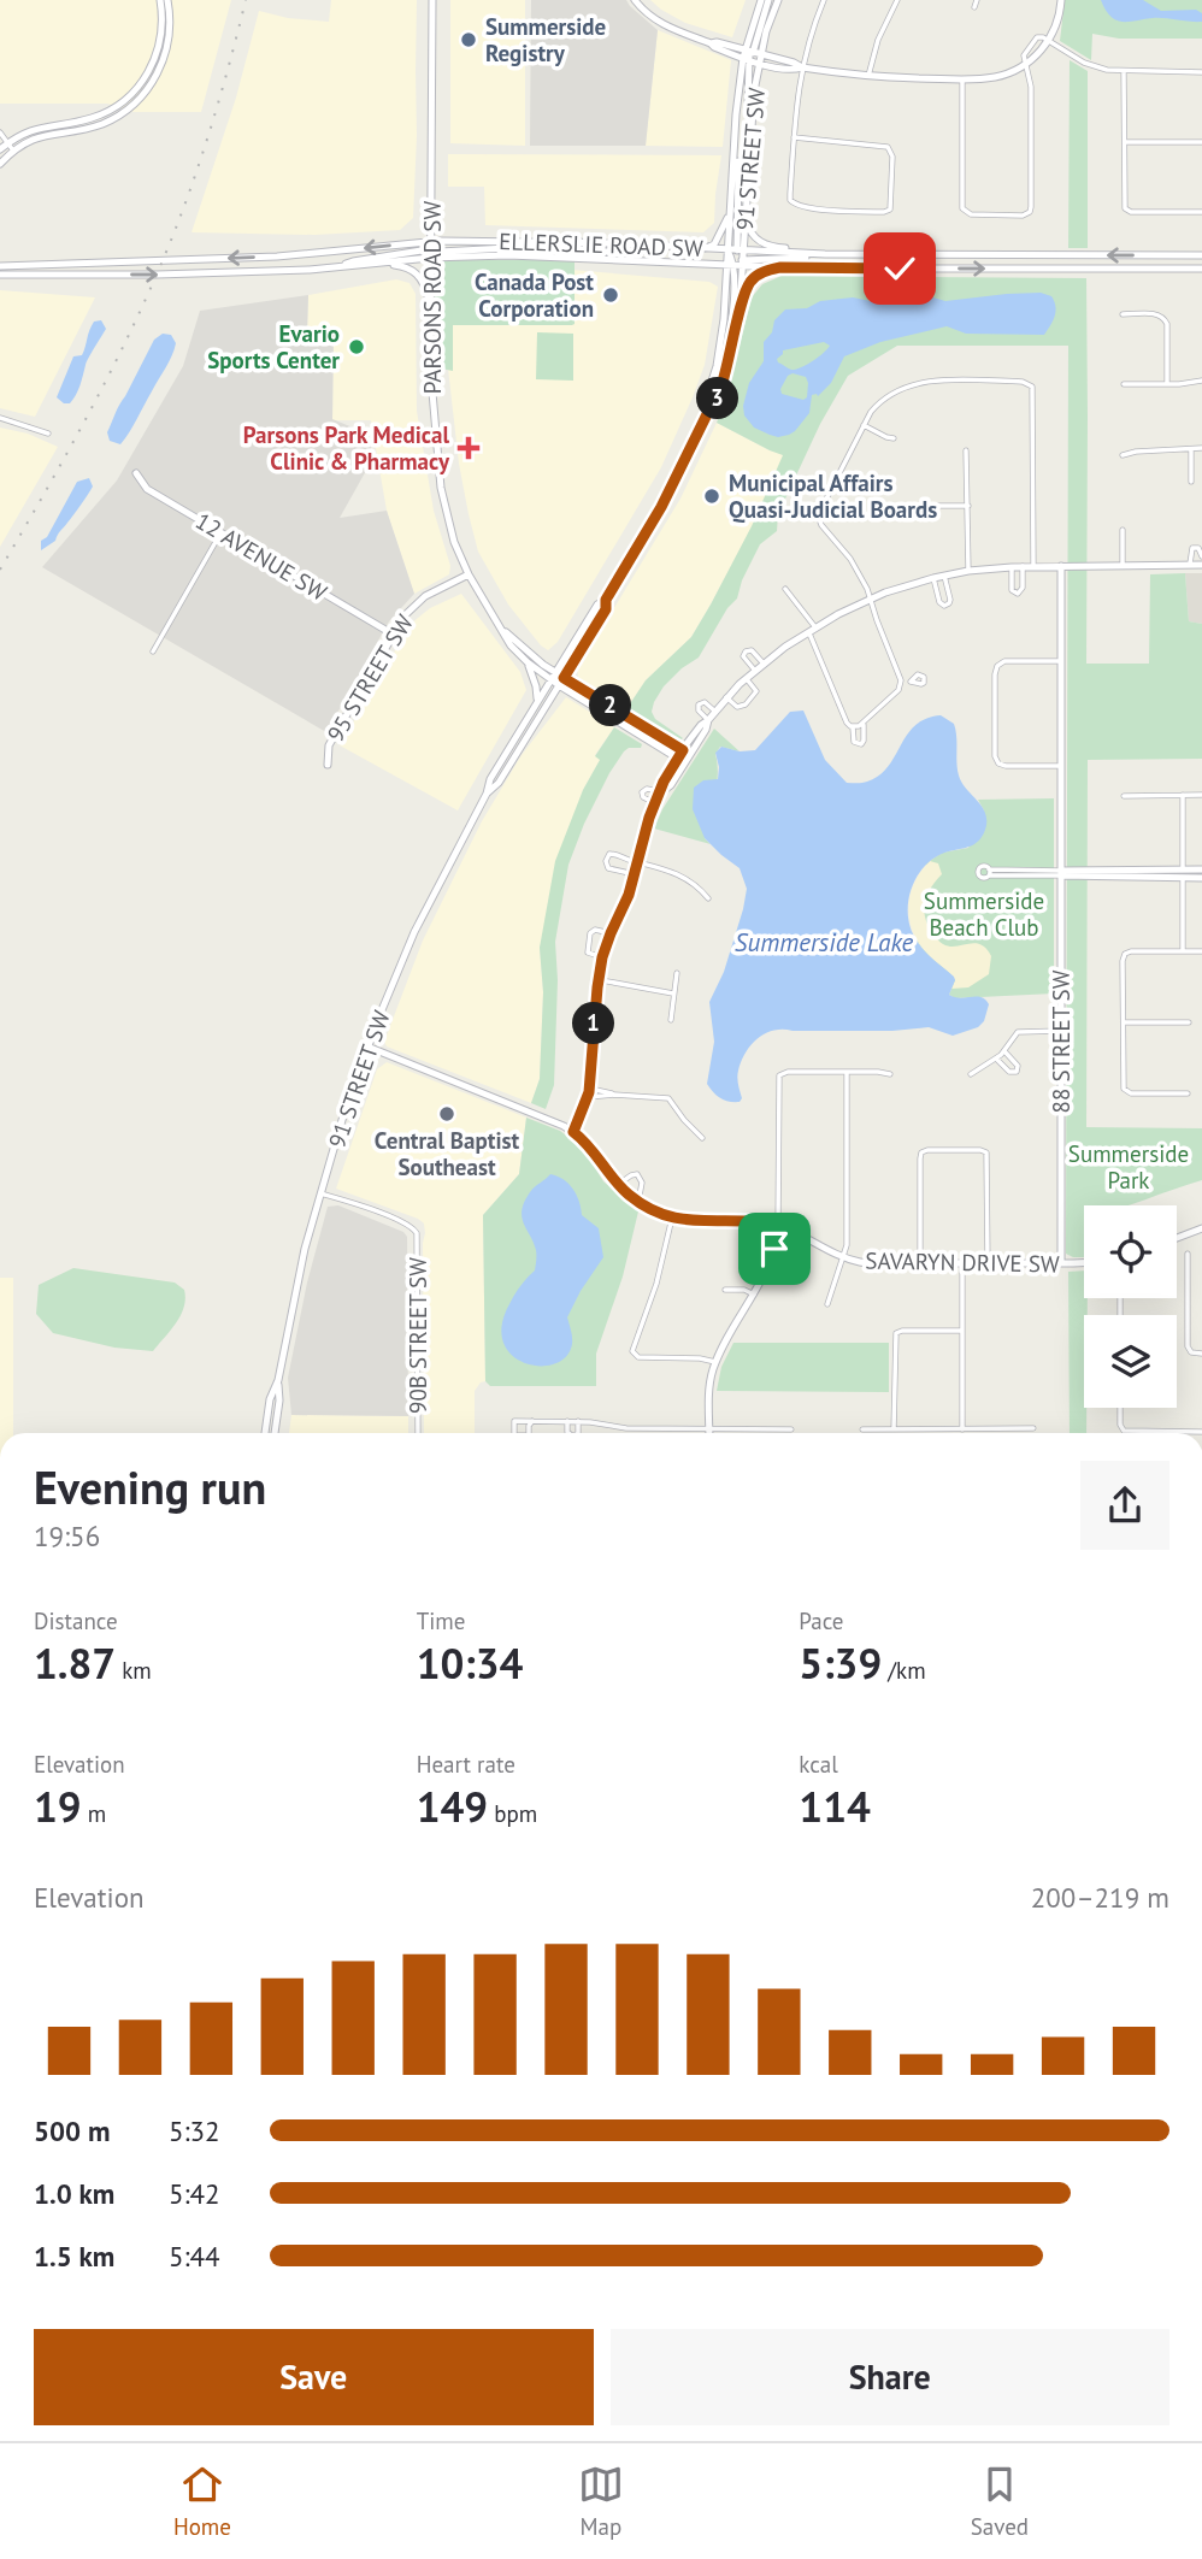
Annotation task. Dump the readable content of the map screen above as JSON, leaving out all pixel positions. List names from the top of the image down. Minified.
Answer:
{"streets":{"main road":["91 STREET SW","ELLERSLIE ROAD SW","PARSONS ROAD SW","12 AVENUE SW","95 STREET SW","88 STREET SW","SAVARYN DRIVE SW"],"street":["90B STREET SW"]},"crossings":[["91 STREET SW","ELLERSLIE ROAD SW"],["91 STREET SW","PARSONS ROAD SW"],["91 STREET SW","SAVARYN DRIVE SW"],["91 STREET SW","90B STREET SW"],["ELLERSLIE ROAD SW","PARSONS ROAD SW"],["PARSONS ROAD SW","95 STREET SW"],["12 AVENUE SW","95 STREET SW"],["88 STREET SW","SAVARYN DRIVE SW"]],"water":["Summerside Lake"],"parks":["Summerside Beach Club","Summerside Park"],"places":{"other":["Summerside Registry","Canada Post Corporation","Evario Sports Center","Municipal Affairs Quasi-Judicial Boards","Central Baptist Southeast"],"health":["Parsons Park Medical Clinic & Pharmacy"]},"page":{"pins":["3","2","1"],"heading":["Evening run","19:56"],"stats":[["Distance","1.87 km"],["Time","10:34"],["Pace","5:39 /km"],["Elevation","19 m"],["Heart rate","149 bpm"],["kcal","114"]],"chart":["Elevation","200–219 m"],"list":[{"name":"500 m","note":"5:32"},{"name":"1.0 km","note":"5:42"},{"name":"1.5 km","note":"5:44"}],"buttons":["Save","Share"],"tabs":["Home","Map","Saved"]}}
